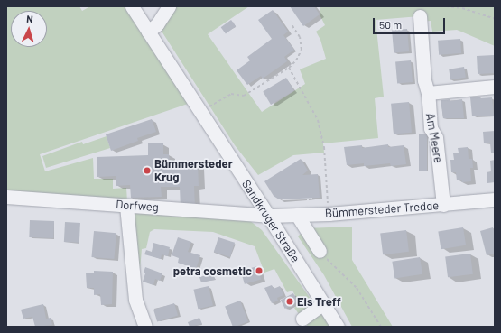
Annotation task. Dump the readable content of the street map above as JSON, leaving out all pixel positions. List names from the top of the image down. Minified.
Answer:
{"streets":{"street":["Am Meere","Dorfweg","Bümmersteder Tredde","Sandkruger Straße"]},"crossings":[["Am Meere","Bümmersteder Tredde"],["Dorfweg","Bümmersteder Tredde"],["Dorfweg","Sandkruger Straße"],["Bümmersteder Tredde","Sandkruger Straße"]],"places":["Bümmersteder Krug","petra cosmetic","Eis Treff"],"scale_bar":"50 m","north":"top"}
